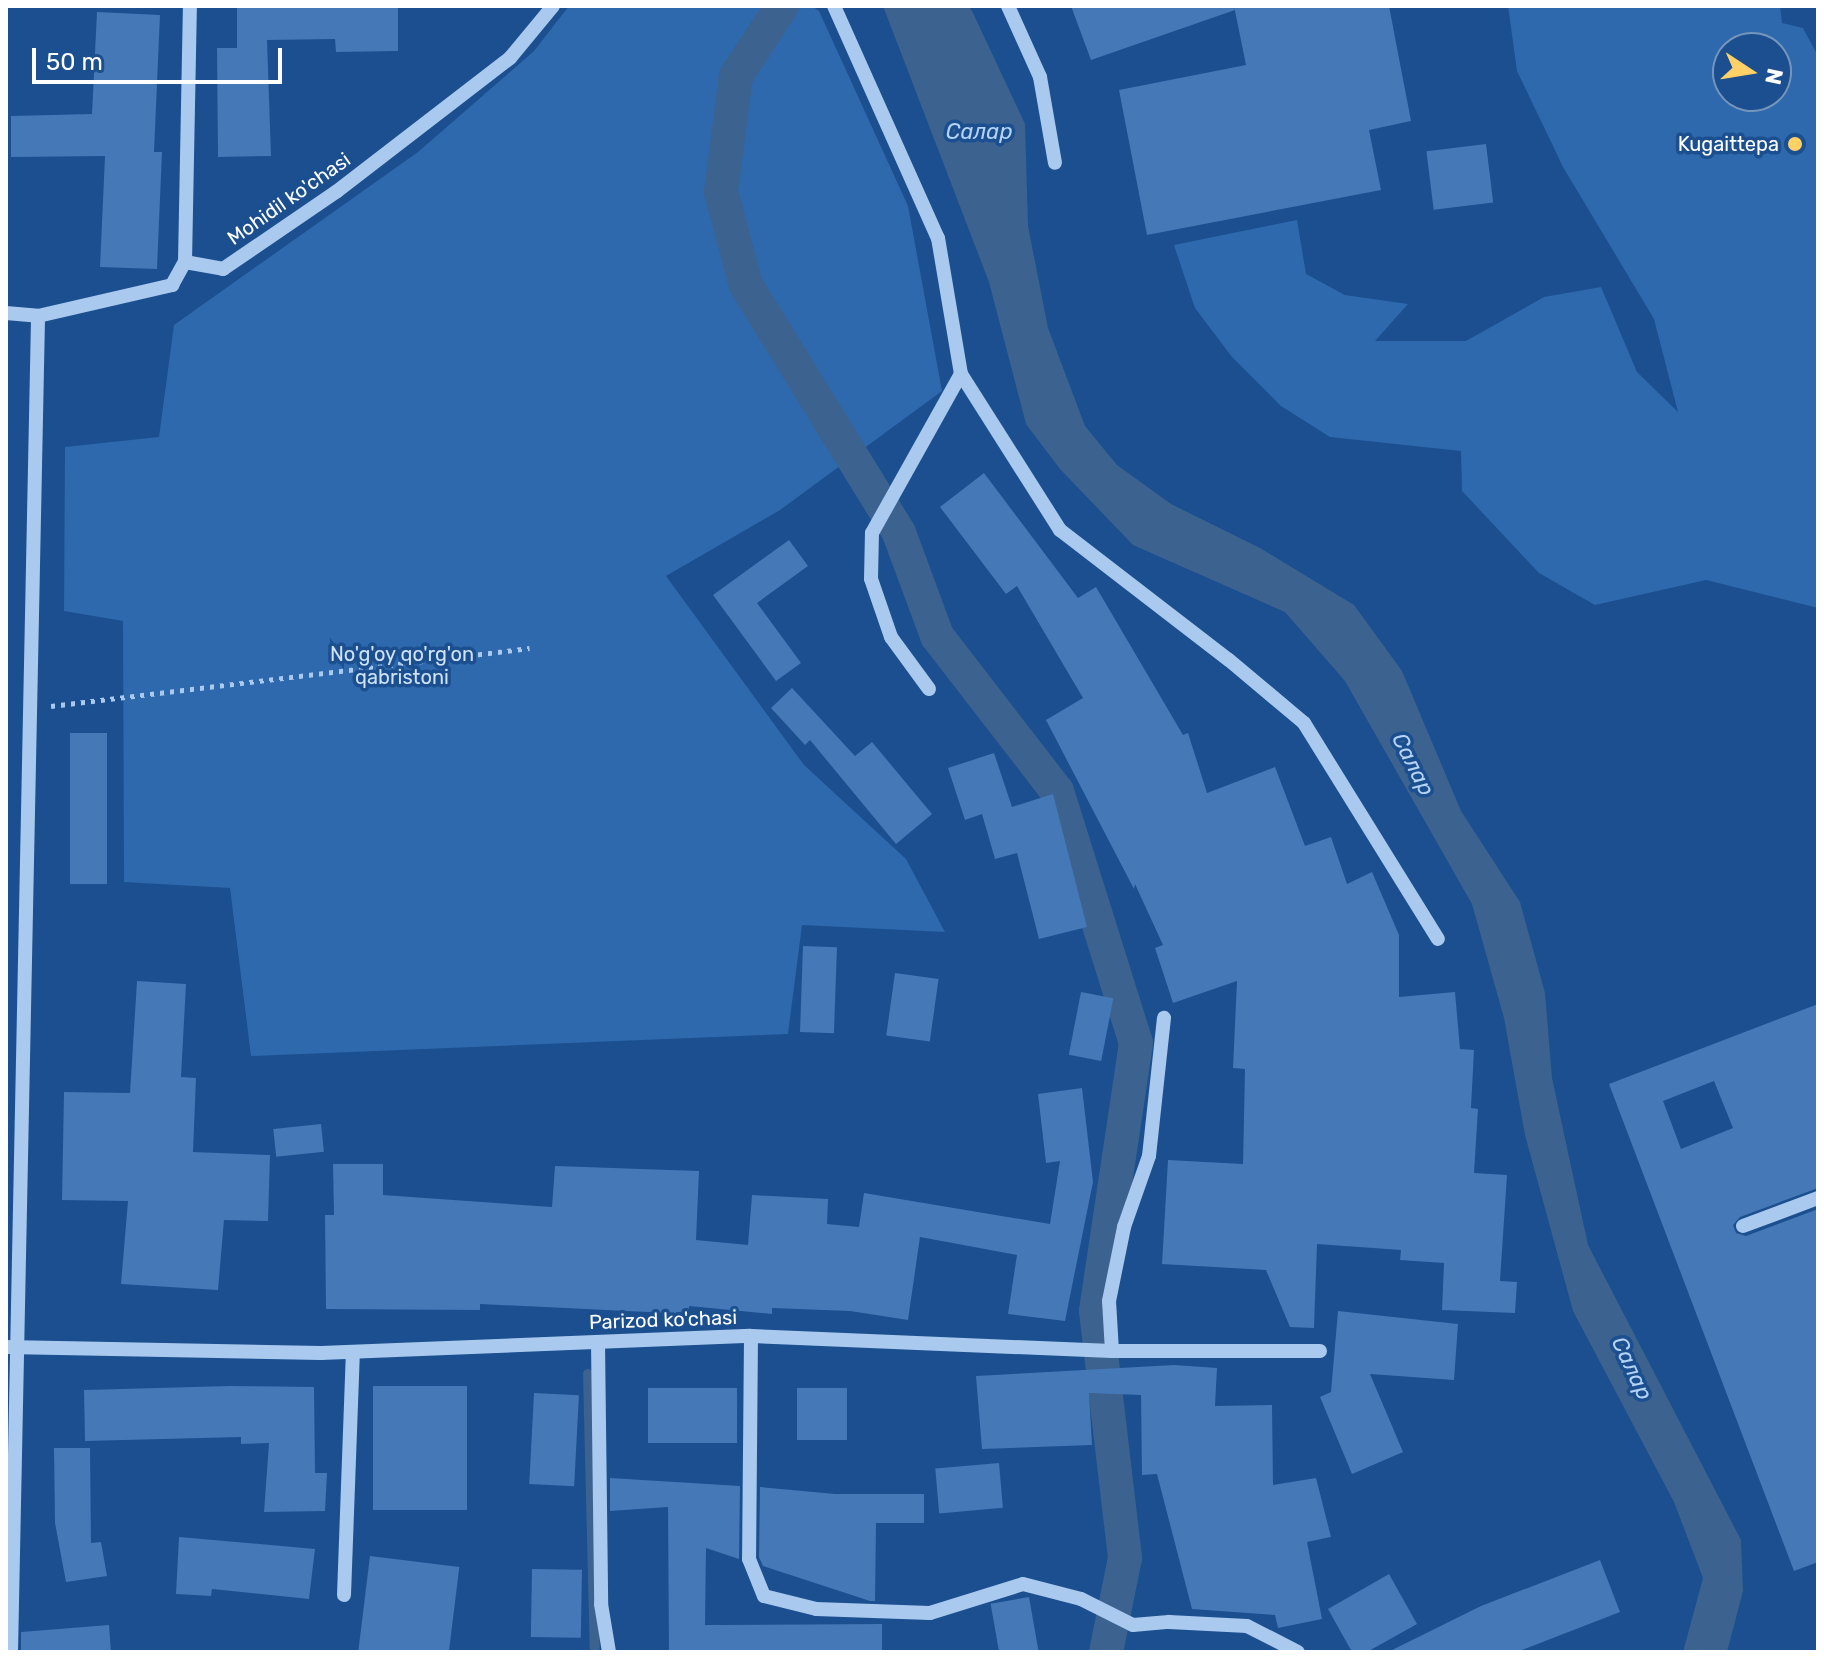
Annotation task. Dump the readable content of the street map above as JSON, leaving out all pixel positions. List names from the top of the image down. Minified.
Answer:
{"streets":{"street":["Mohidil ko'chasi","Parizod ko'chasi"]},"water":["Салар"],"parks":["No'g'oy qo'rg'on qabristoni"],"places":["Kugaittepa"],"scale_bar":"50 m","north":"right"}
